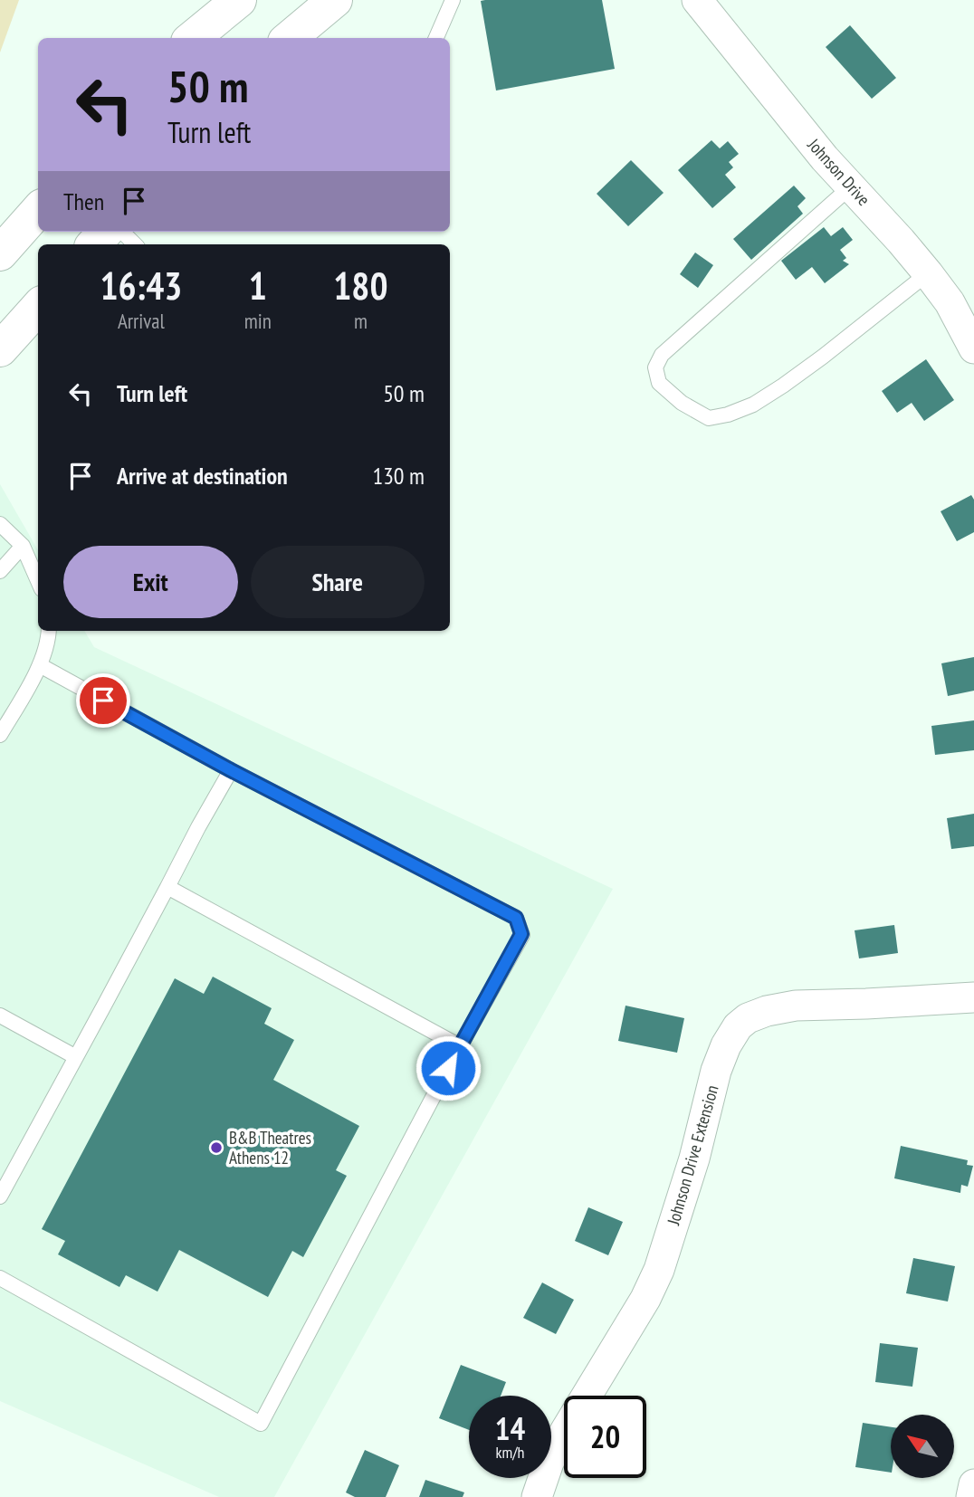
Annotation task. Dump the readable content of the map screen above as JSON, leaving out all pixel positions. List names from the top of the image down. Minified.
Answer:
{"streets":{"street":["Johnson Drive","Johnson Drive Extension"]},"places":["B&B Theatres Athens 12"],"north":"top left","page":{"turn":["50 m","Turn left"],"then":"Then","eta":["16:43","Arrival","1","min","180","m"],"list":[{"name":"Turn left","value":"50 m"},{"name":"Arrive at destination","value":"130 m"}],"buttons":["Exit","Share"],"speed":"14 km/h","limit":"20"}}
